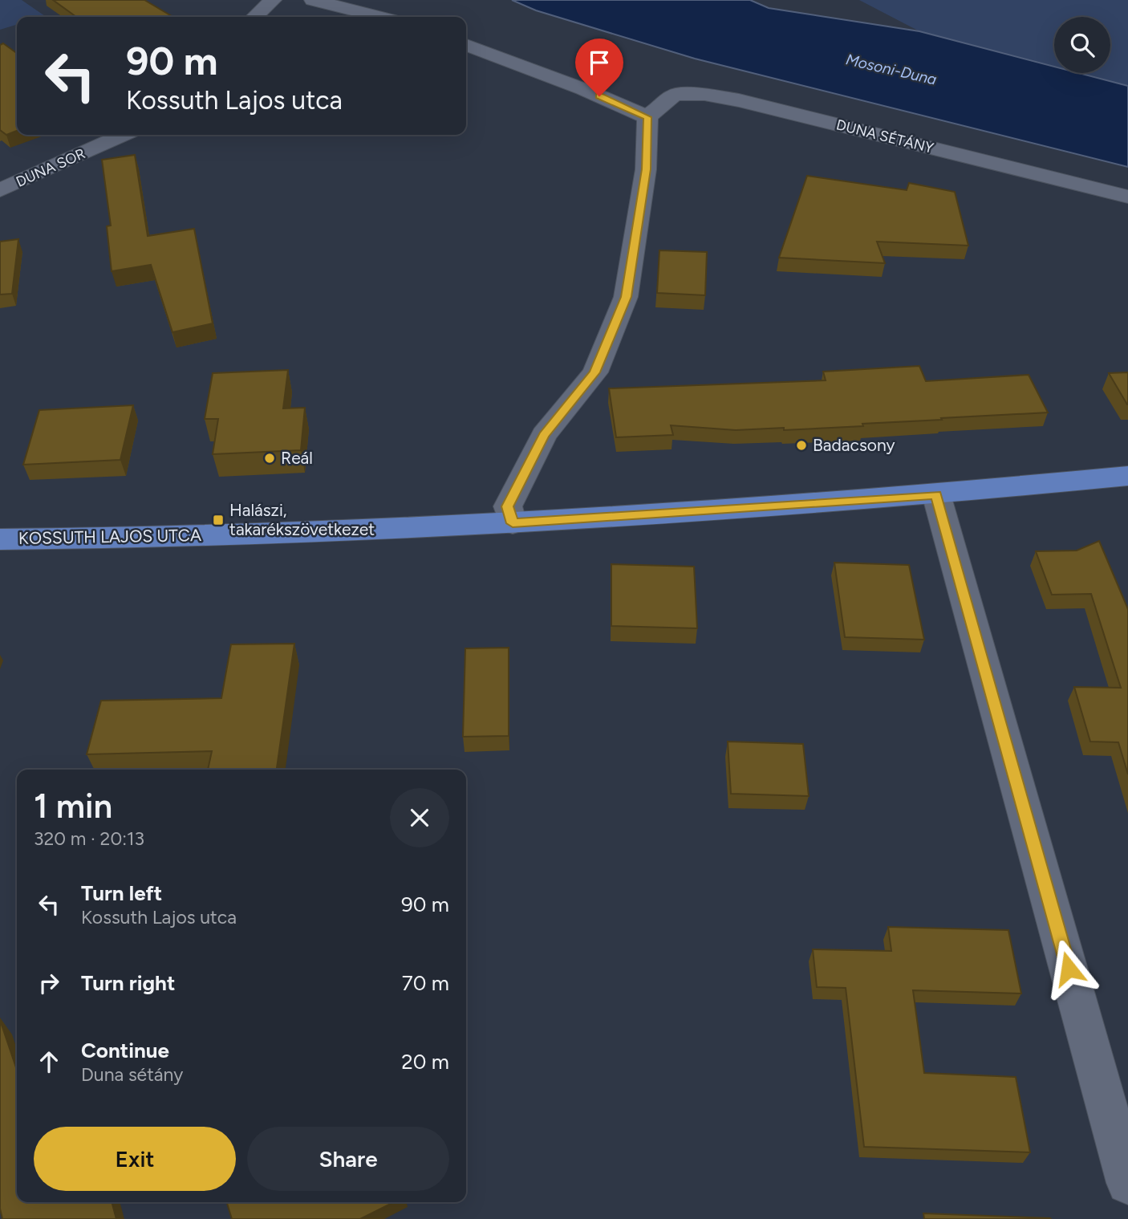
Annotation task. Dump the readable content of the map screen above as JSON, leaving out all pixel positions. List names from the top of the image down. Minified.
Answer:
{"streets":{"main road":["KOSSUTH LAJOS UTCA"],"street":["DUNA SÉTÁNY","DUNA SOR"]},"water":["Mosoni-Duna"],"places":{"other":["Badacsony","Reál"],"transit":["Halászi, takarékszövetkezet"]},"page":{"turn":["90 m","Kossuth Lajos utca"],"heading":["1 min","320 m · 20:13"],"list":[{"name":"Turn left","note":"Kossuth Lajos utca","value":"90 m"},{"name":"Turn right","value":"70 m"},{"name":"Continue","note":"Duna sétány","value":"20 m"}],"buttons":["Exit","Share"]}}
